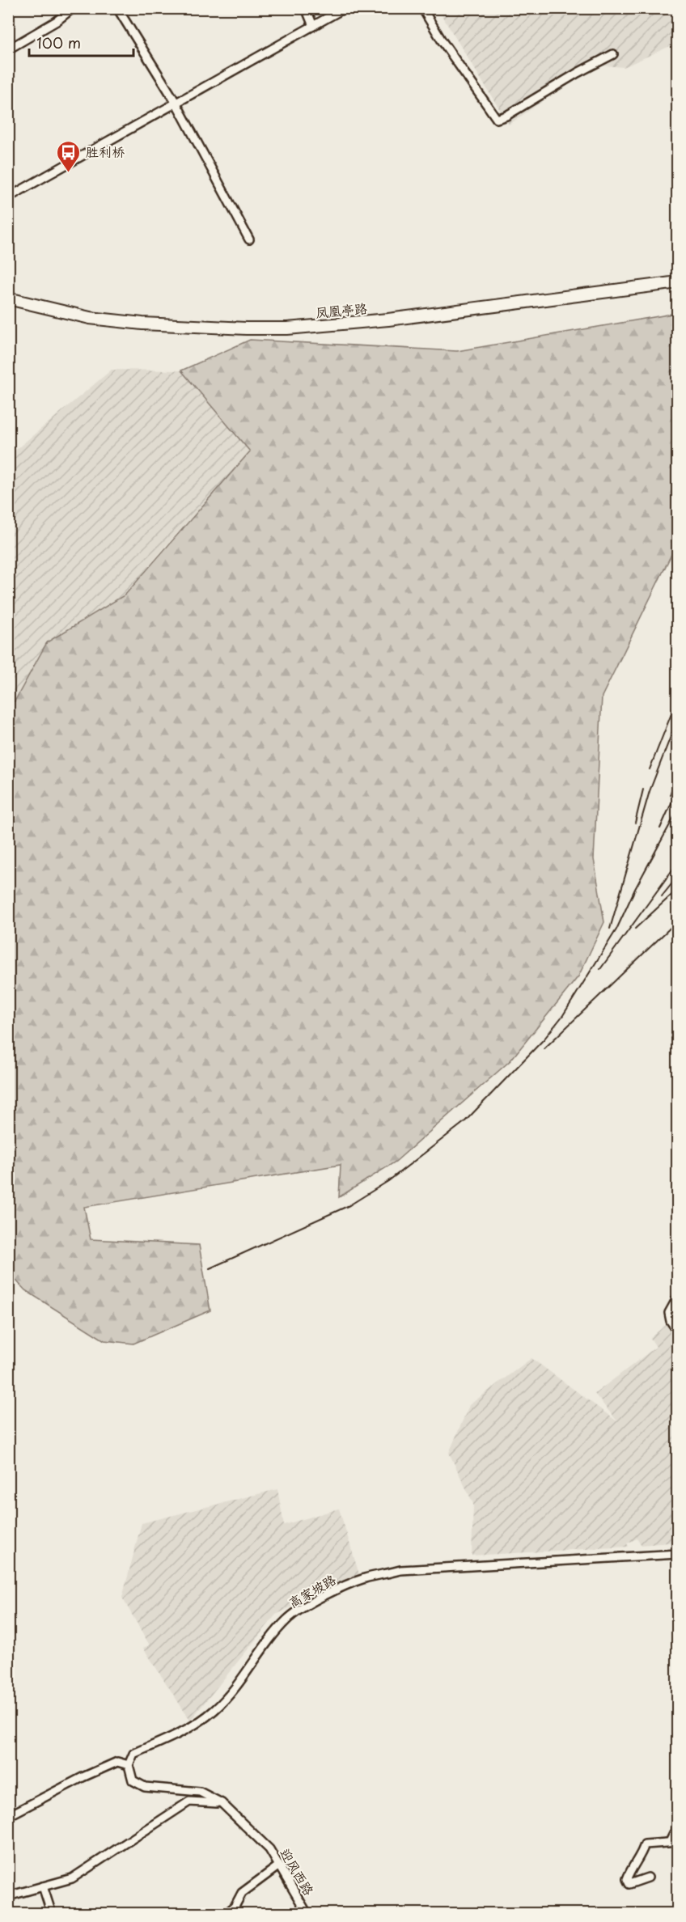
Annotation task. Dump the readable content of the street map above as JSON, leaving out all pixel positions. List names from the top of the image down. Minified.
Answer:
{"streets":{"street":["凤凰亭路","高家坡路","迎风西路"]},"places":{"bus stop":["胜利桥"]},"scale_bar":"100 m"}
